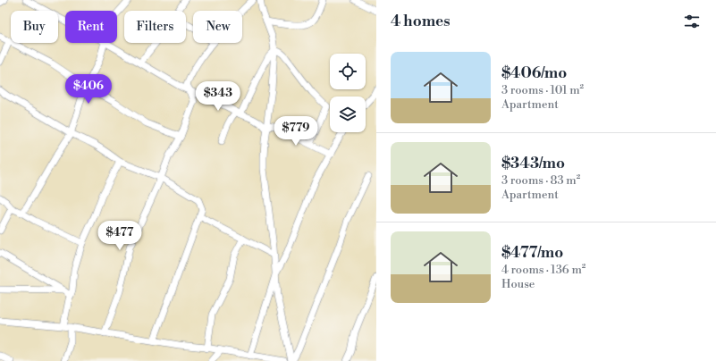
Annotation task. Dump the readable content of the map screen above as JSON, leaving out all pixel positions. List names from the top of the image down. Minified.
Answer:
{"page":{"heading":"4 homes","chip":["Buy","Rent","Filters","New"],"list":[{"name":"$406/mo","note":"3 rooms · 101 m² · Apartment"},{"name":"$343/mo","note":"3 rooms · 83 m² · Apartment"},{"name":"$477/mo","note":"4 rooms · 136 m² · House"}],"price":["$406","$343","$779","$477"]}}
